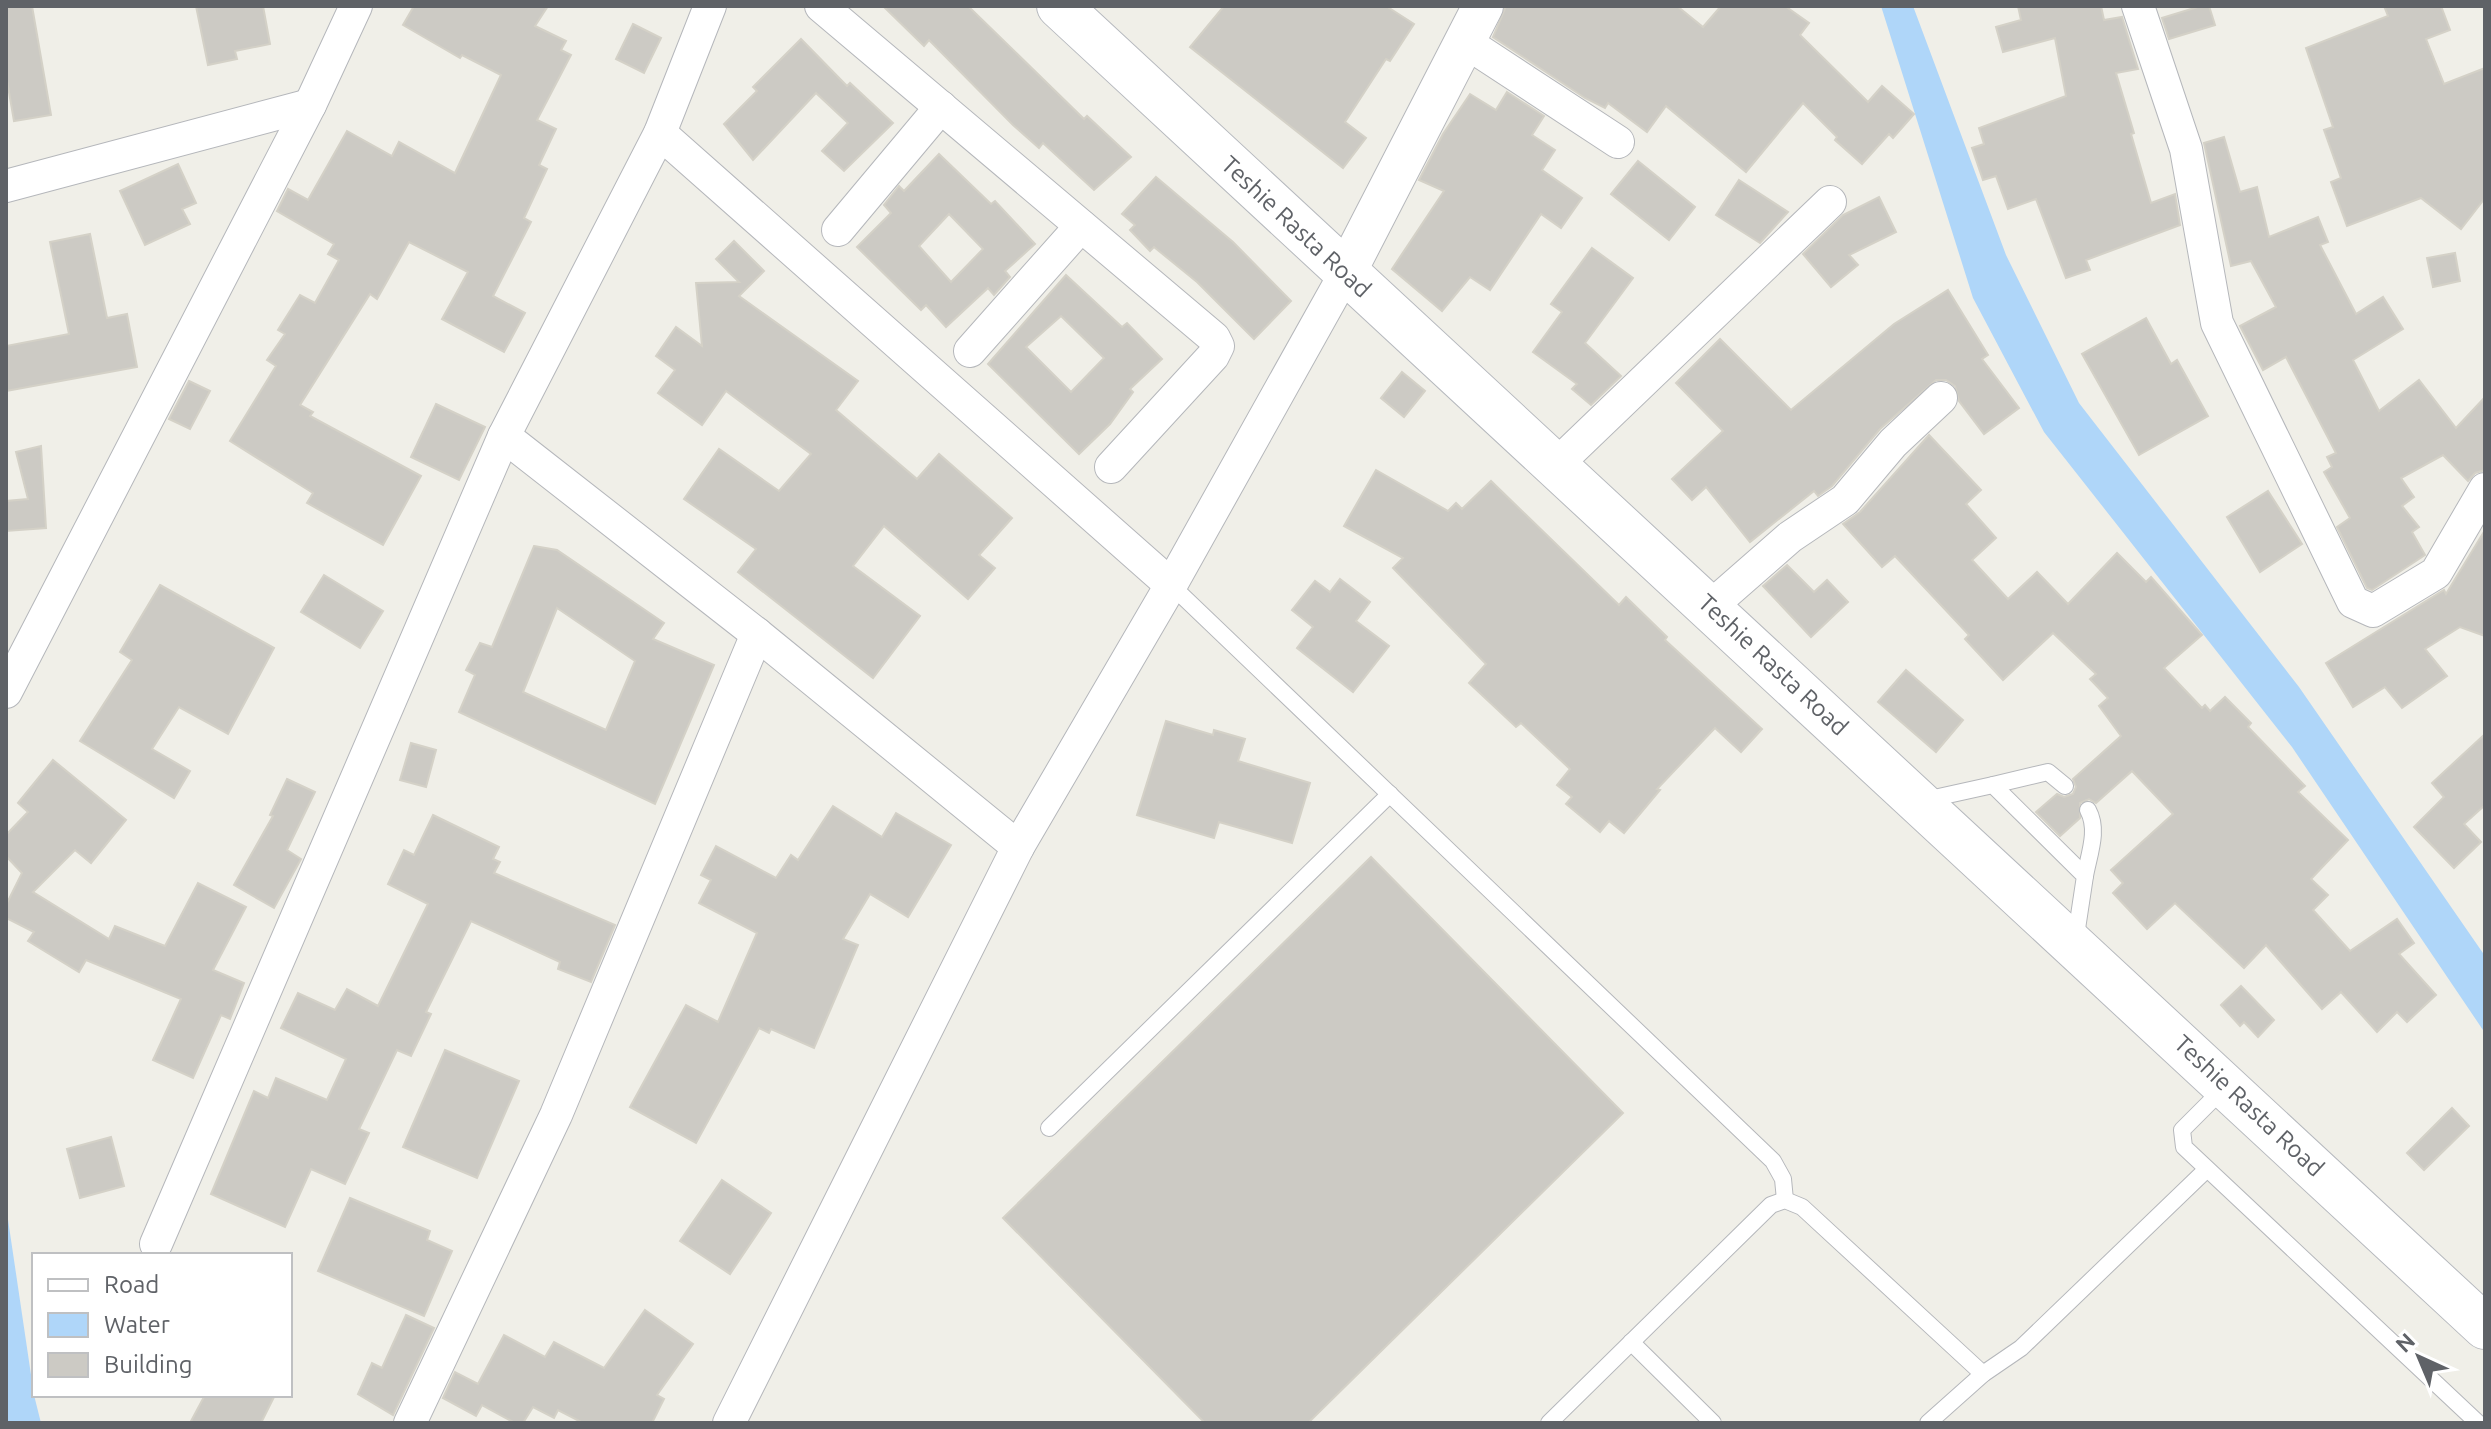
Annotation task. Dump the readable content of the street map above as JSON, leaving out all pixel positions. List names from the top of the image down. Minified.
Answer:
{"streets":{"main road":["Teshie Rasta Road"]},"legend":["Road","Water","Building"],"north":"top left"}
